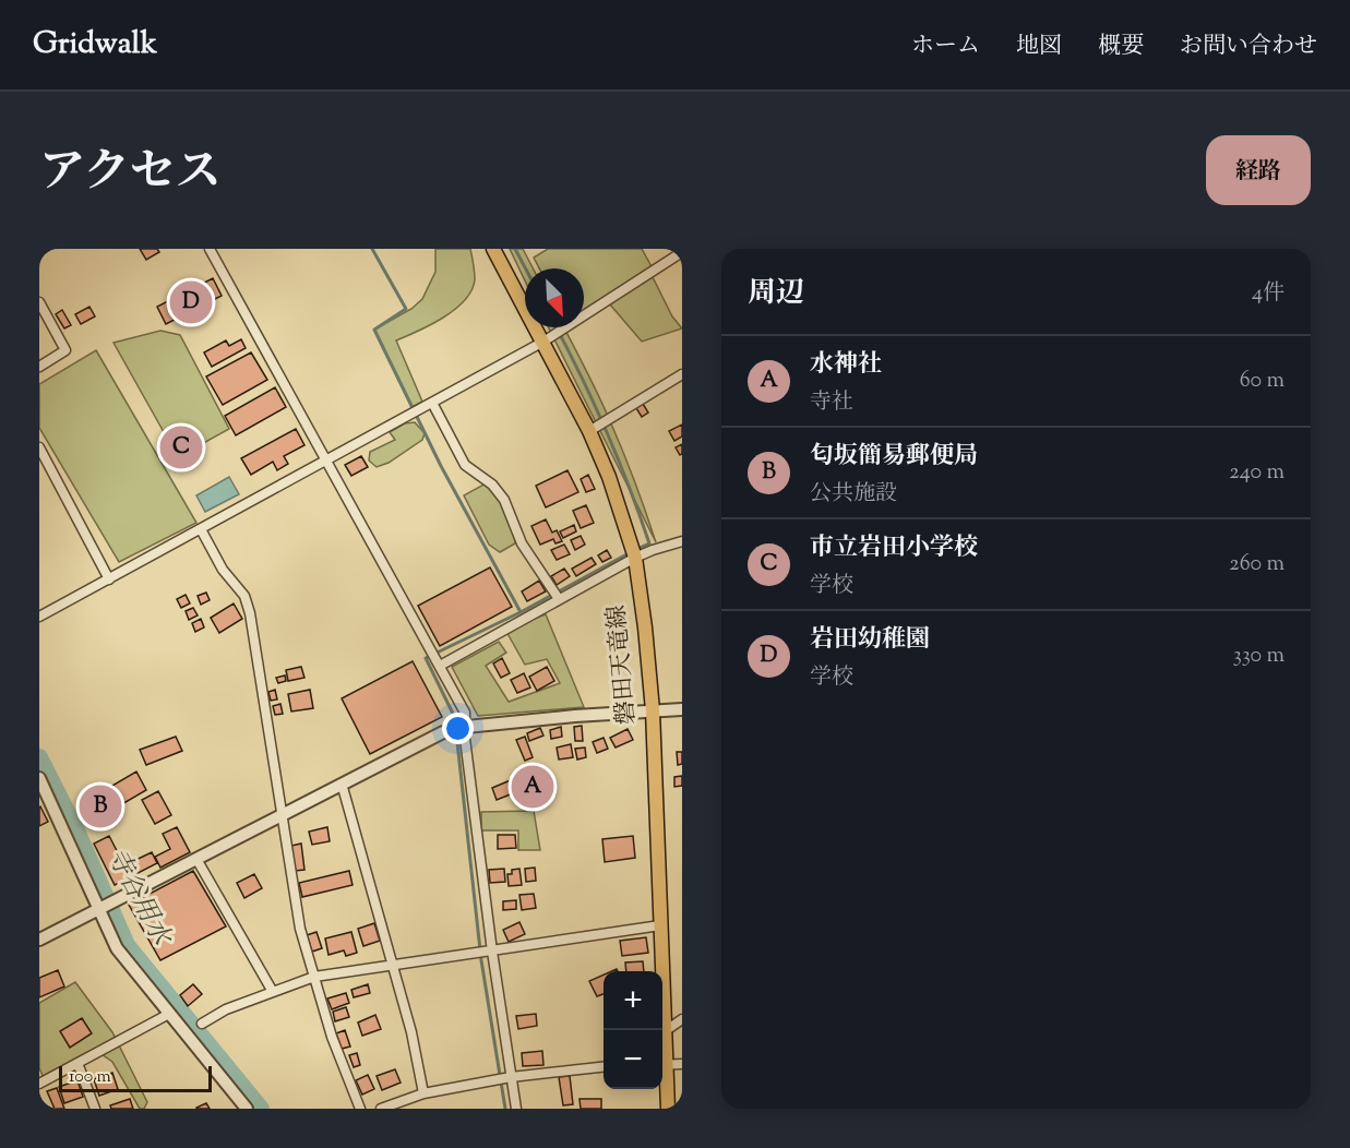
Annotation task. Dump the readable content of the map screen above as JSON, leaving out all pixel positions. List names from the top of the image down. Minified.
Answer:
{"streets":{"main road":["磐田天竜線"]},"water":["寺谷用水"],"scale_bar":"100 m","north":"bottom right","page":{"header":"Gridwalk","nav":["ホーム","地図","概要","お問い合わせ"],"title":"アクセス","buttons":"経路","heading":["周辺","4件"],"pins":["D","C","A","B"],"list":[{"mark":"A","name":"水神社","note":"寺社","value":"60 m"},{"mark":"B","name":"匂坂簡易郵便局","note":"公共施設","value":"240 m"},{"mark":"C","name":"市立岩田小学校","note":"学校","value":"260 m"},{"mark":"D","name":"岩田幼稚園","note":"学校","value":"330 m"}],"map_buttons":["+","−"],"scale":"100 m"}}
